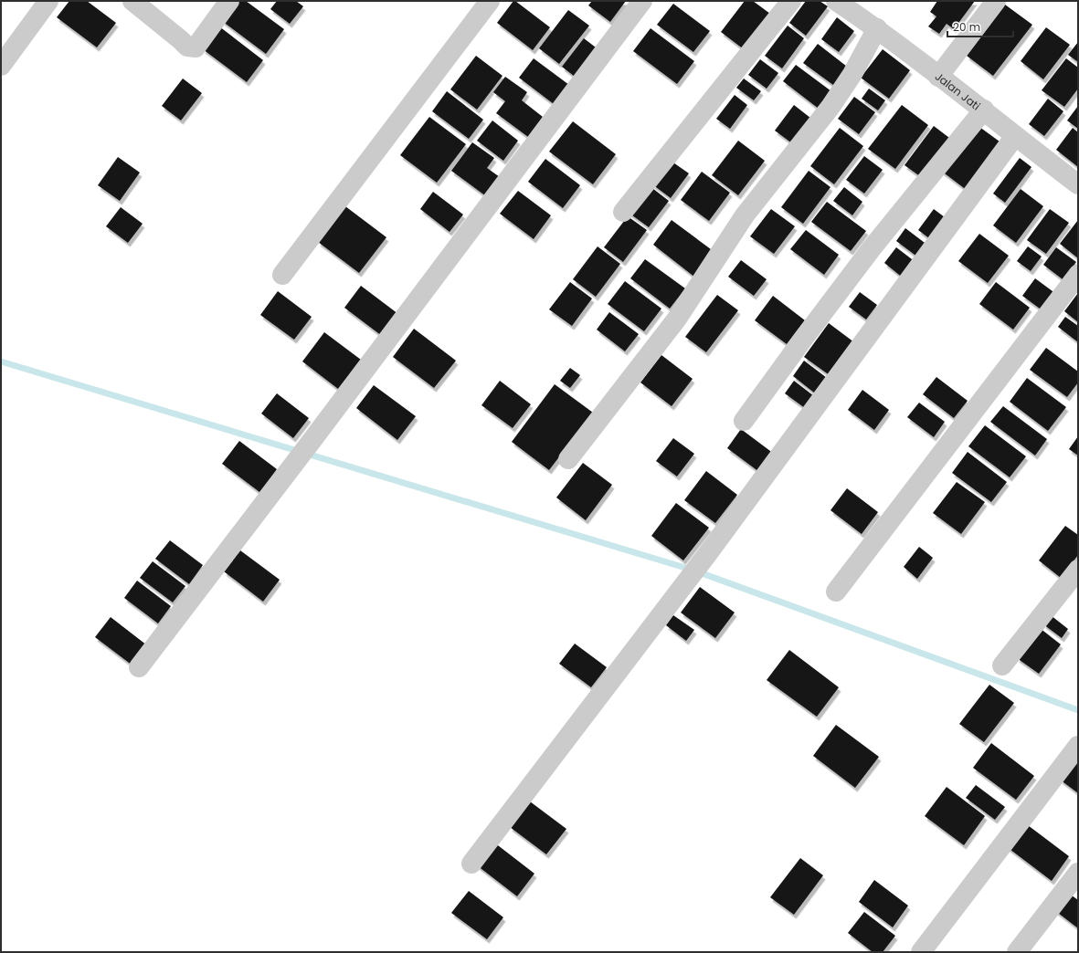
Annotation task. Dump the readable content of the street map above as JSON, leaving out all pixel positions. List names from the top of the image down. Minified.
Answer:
{"streets":{"street":["Jalan Jati"]},"scale_bar":"20 m"}
